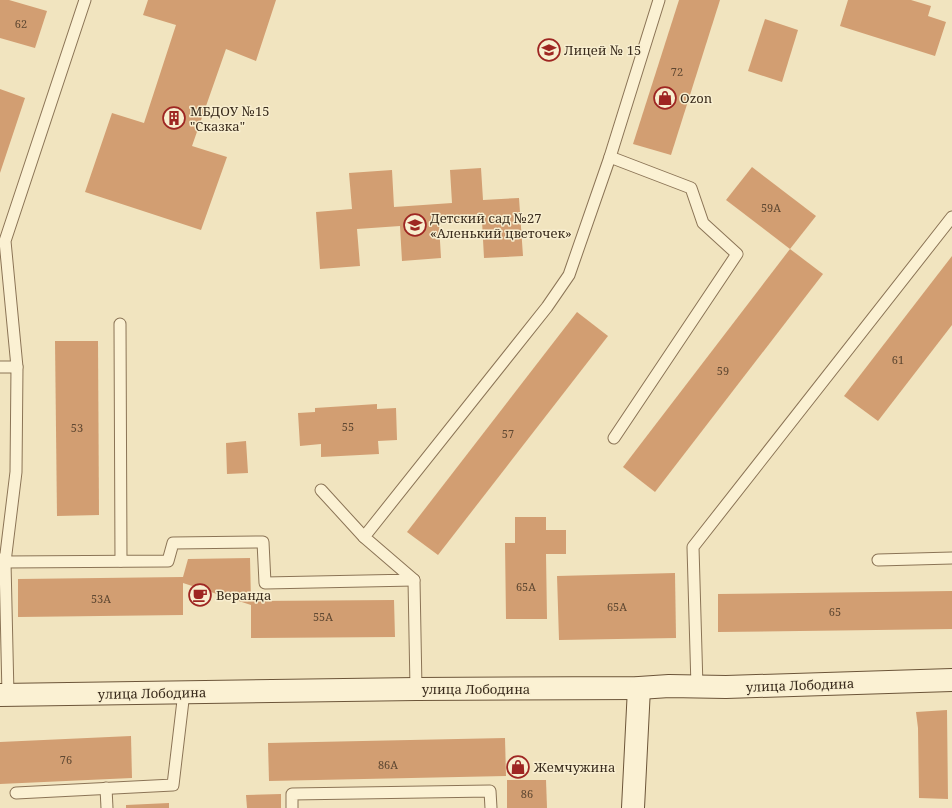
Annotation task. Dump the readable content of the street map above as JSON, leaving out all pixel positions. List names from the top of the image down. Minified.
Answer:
{"streets":{"street":["улица Лободина"]},"places":{"school or university":["Лицей № 15","Детский сад №27 «Аленький цветочек»"],"shop":["Ozon","Жемчужина"],"building":["МБДОУ №15 \"Сказка\""],"cafe":["Веранда"]},"house_numbers":["62","72","59А","61","59","55","53","57","65А","53А","65А","65","55А","76","86А","86"]}
